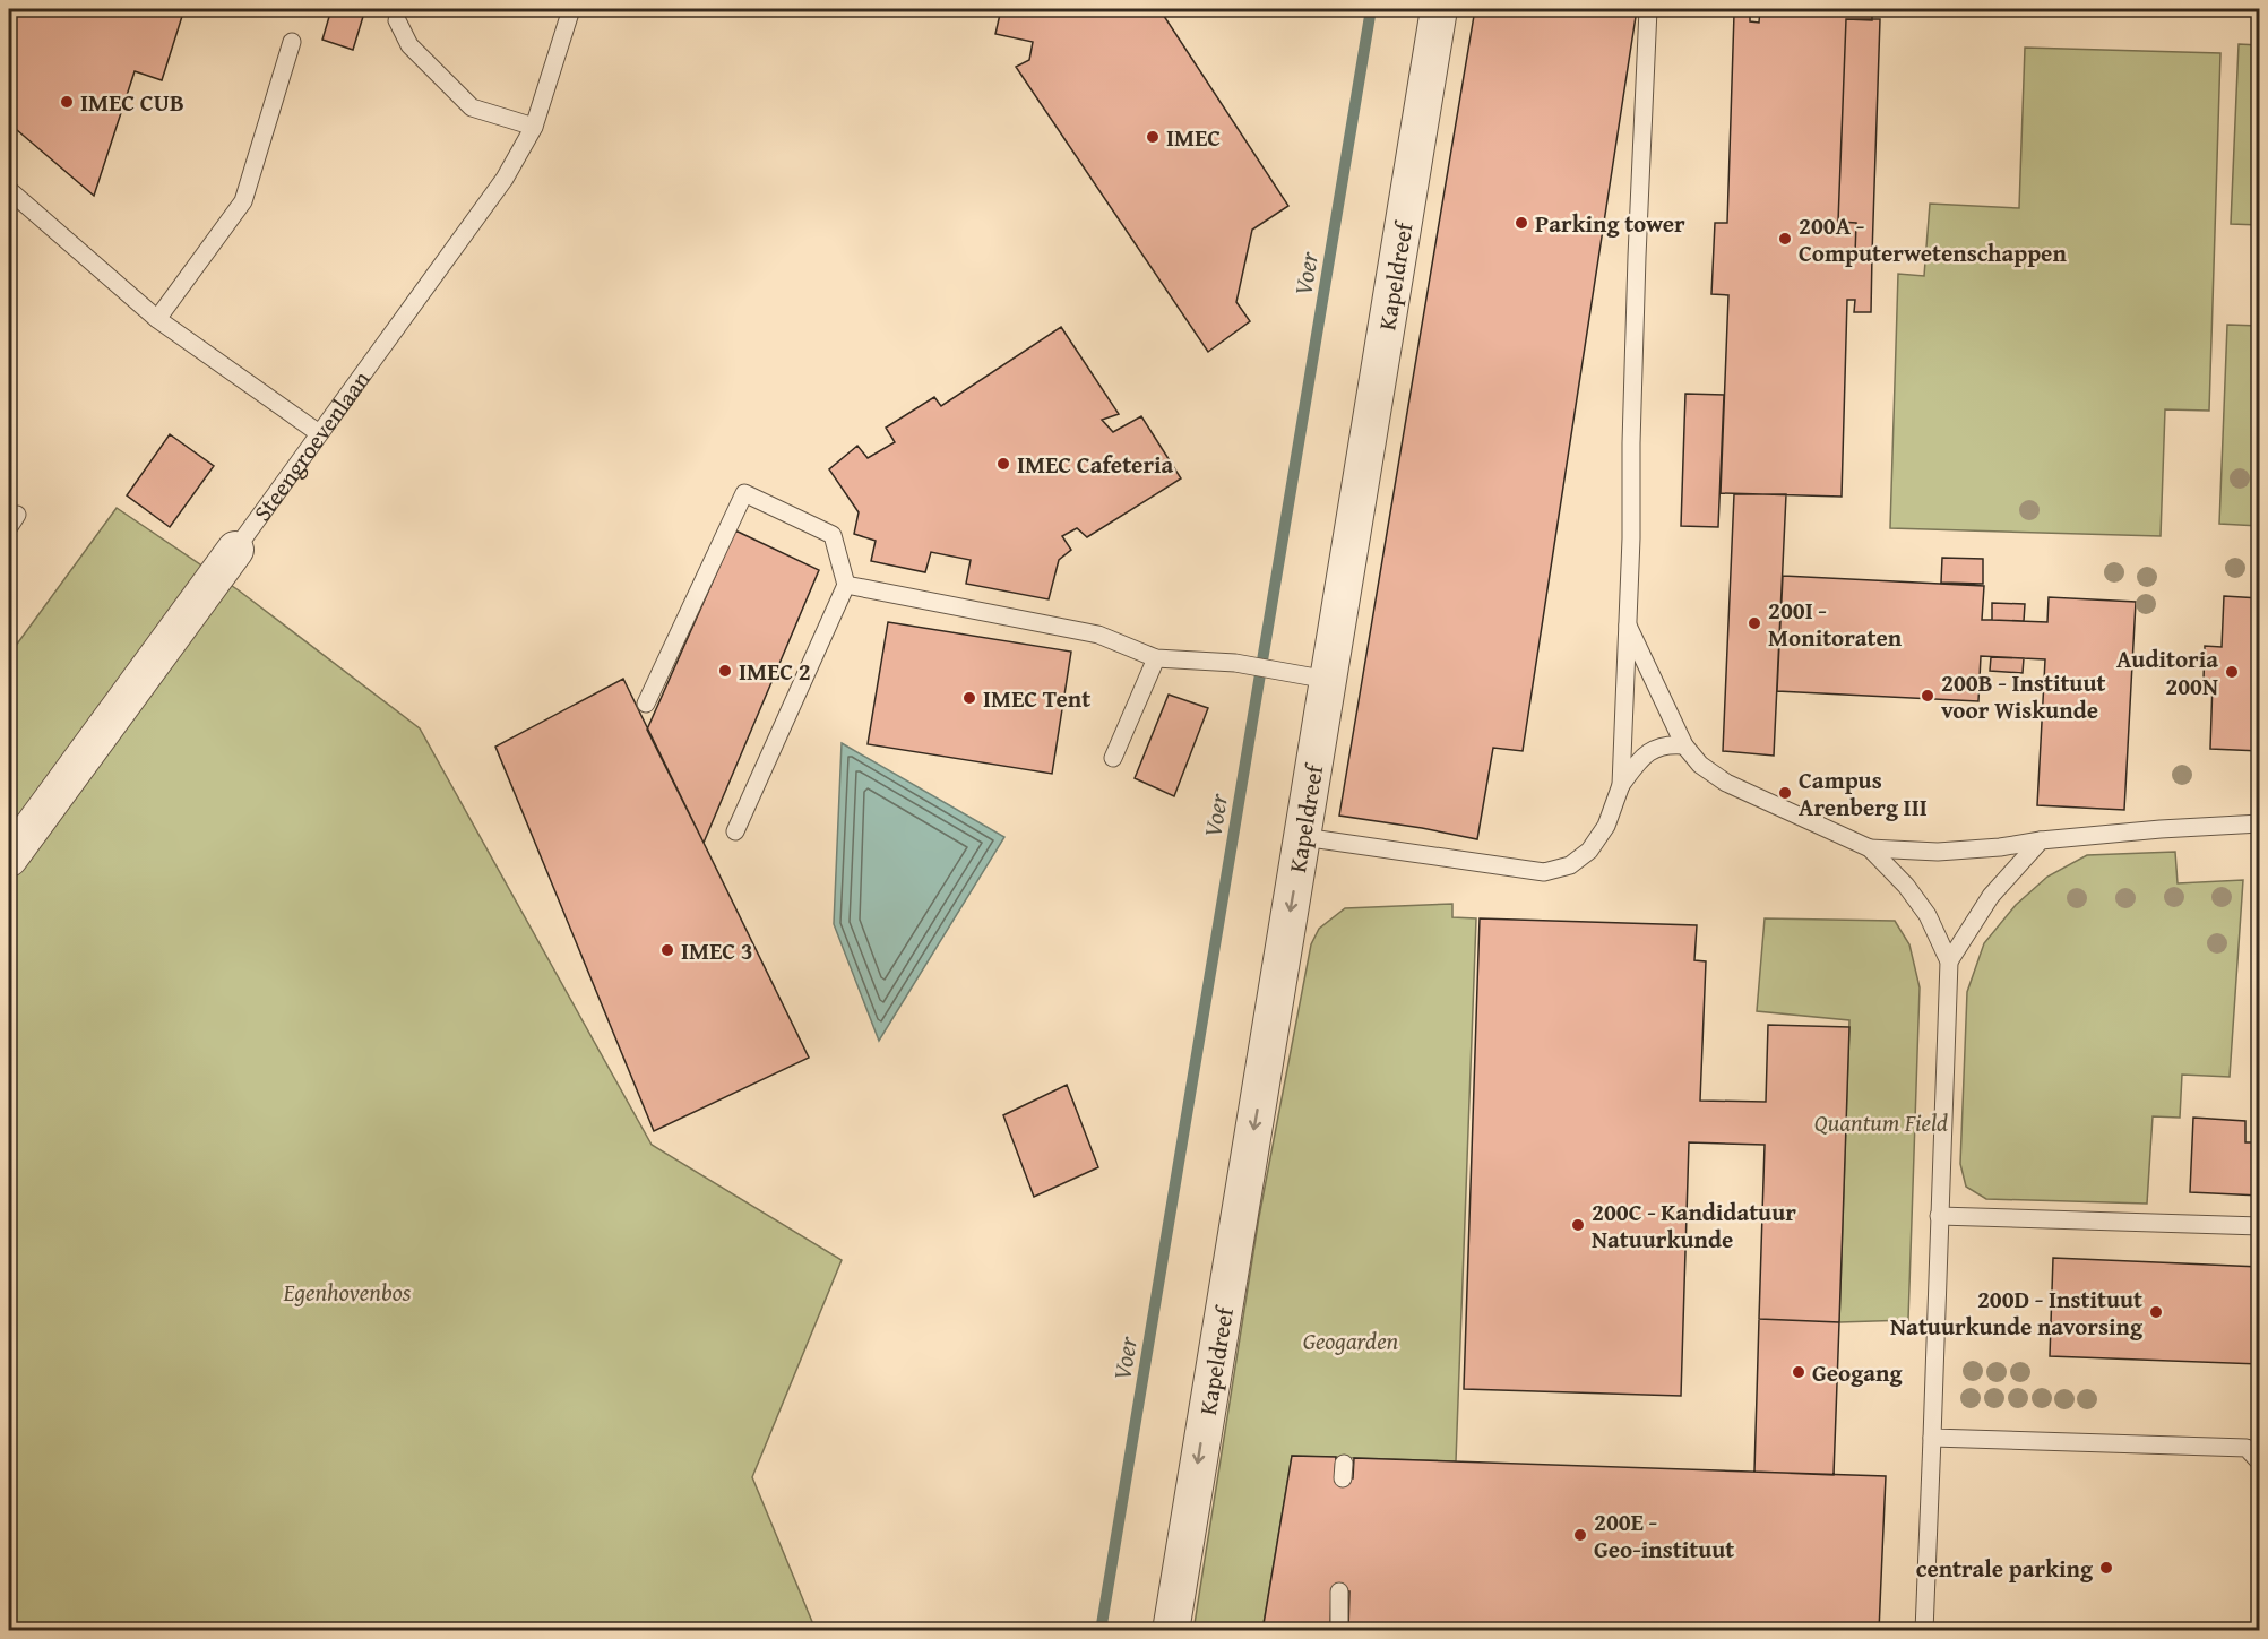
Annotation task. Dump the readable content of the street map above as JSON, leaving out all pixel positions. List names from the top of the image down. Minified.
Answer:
{"streets":{"street":["Kapeldreef","Steengroevenlaan"]},"one_way":["Kapeldreef"],"water":["Voer"],"parks":["Quantum Field","Egenhovenbos","Geogarden"],"places":["IMEC CUB","IMEC","Parking tower","200A - Computerwetenschappen","IMEC Cafeteria","200I - Monitoraten","IMEC 2","Auditoria 200N","200B - Instituut voor Wiskunde","IMEC Tent","Campus Arenberg III","IMEC 3","200C - Kandidatuur Natuurkunde","200D - Instituut Natuurkunde navorsing","Geogang","200E - Geo-instituut","centrale parking"]}
